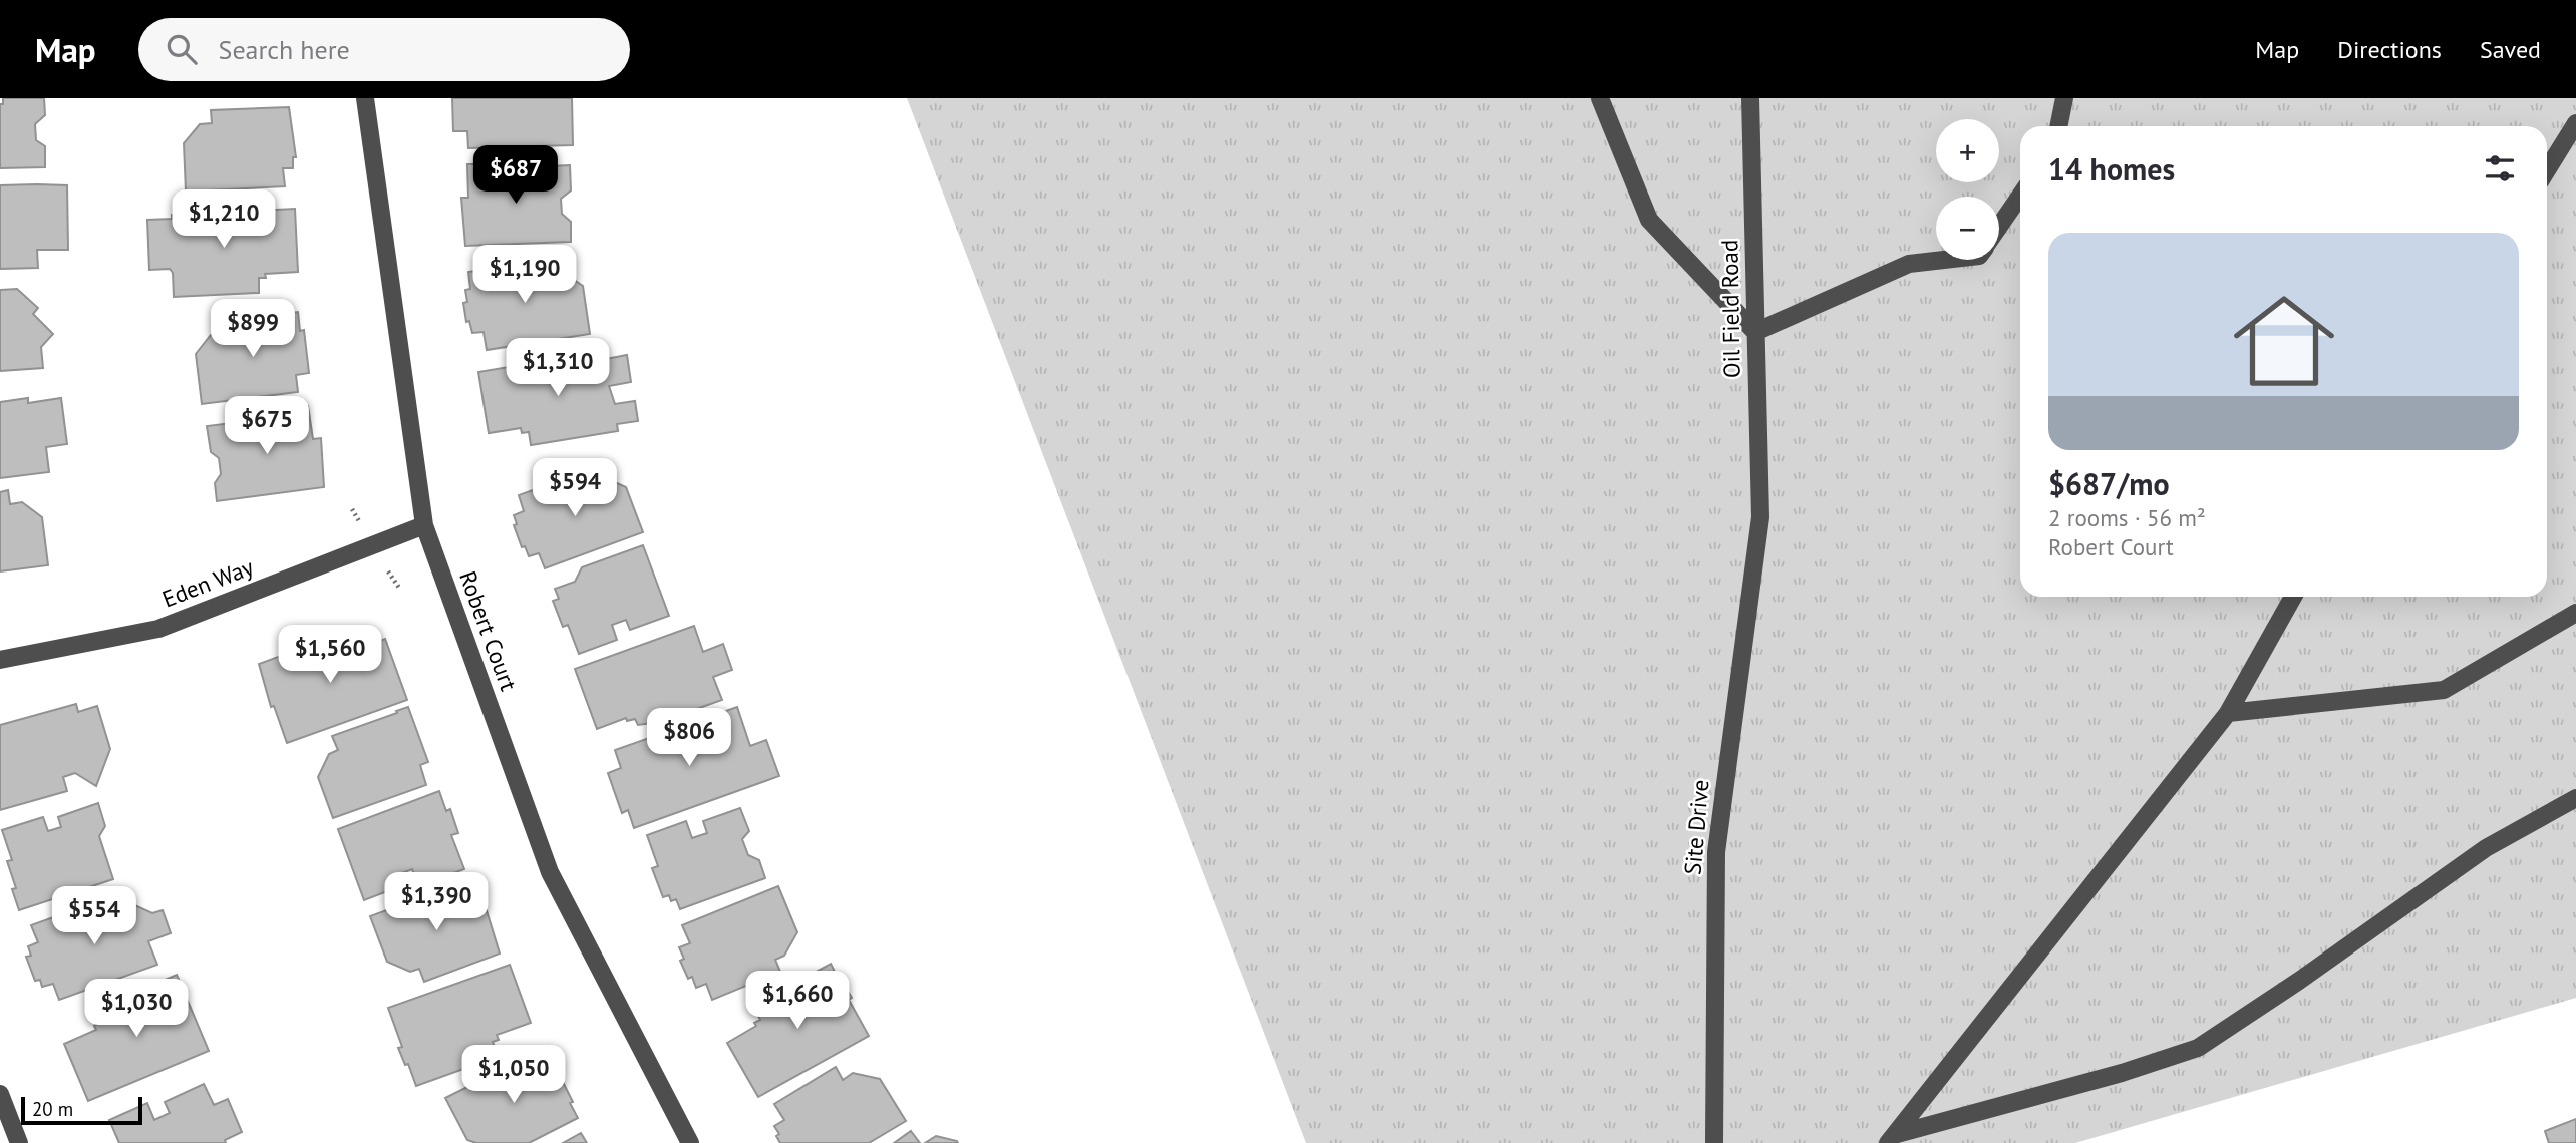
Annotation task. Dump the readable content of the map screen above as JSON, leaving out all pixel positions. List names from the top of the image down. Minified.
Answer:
{"streets":{"street":["Oil Field Road","Eden Way","Robert Court","Site Drive"]},"crossings":[["Oil Field Road","Site Drive"],["Eden Way","Robert Court"]],"scale_bar":"20 m","page":{"header":"Map","search":"Search here","nav":["Map","Directions","Saved"],"map_buttons":["+","−"],"heading":"14 homes","price":["$687","$1,210","$1,190","$899","$1,310","$675","$594","$1,560","$806","$1,390","$554","$1,660","$1,030","$1,050"],"list":[{"name":"$687/mo","note":"2 rooms · 56 m² · Robert Court"}],"scale":"20 m"}}
